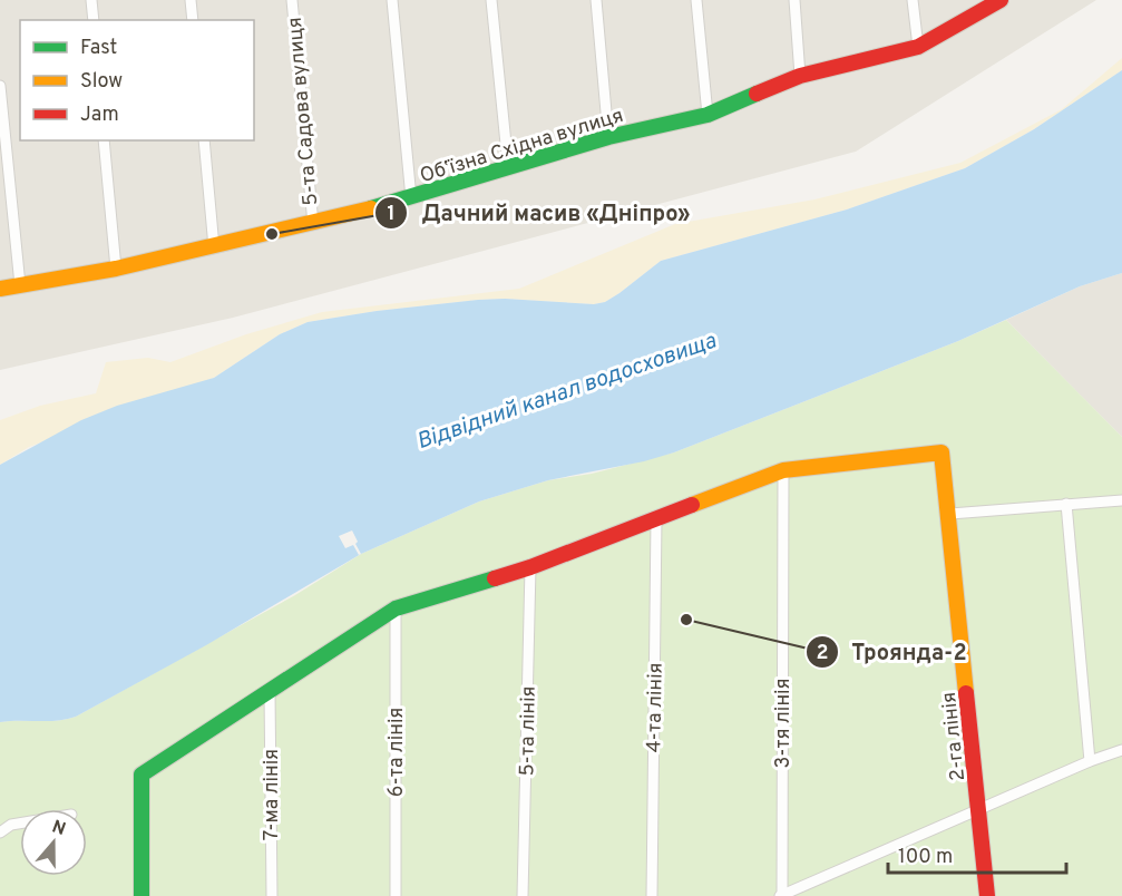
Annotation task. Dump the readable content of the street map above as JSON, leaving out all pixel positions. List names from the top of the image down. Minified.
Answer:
{"streets":{"street":["5-та Садова вулиця","Обʼїзна Східна вулиця","4-та лінія","3-тя лінія","5-та лінія","2-га лінія","6-та лінія","7-ма лінія"]},"crossings":[["5-та Садова вулиця","Обʼїзна Східна вулиця"],["3-тя лінія","2-га лінія"]],"water":["Відвідний канал водосховища"],"places":["Дачний масив «Дніпро»","Троянда-2"],"legend":["Fast","Slow","Jam"],"scale_bar":"100 m","north":"top"}
